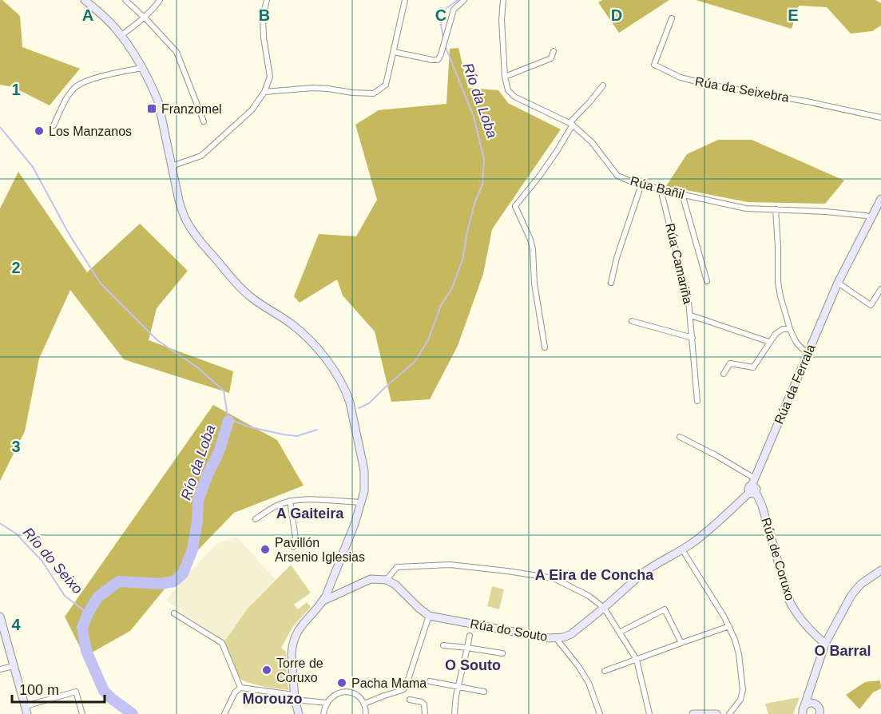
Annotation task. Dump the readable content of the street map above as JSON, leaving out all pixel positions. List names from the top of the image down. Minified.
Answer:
{"streets":{"street":["Rúa da Seixebra","Rúa Bañil","Rúa Camariña","Rúa da Ferrala","Rúa de Coruxo","Rúa do Souto"]},"crossings":[["Rúa Bañil","Rúa Camariña"],["Rúa Bañil","Rúa da Ferrala"],["Rúa da Ferrala","Rúa de Coruxo"],["Rúa da Ferrala","Rúa do Souto"],["Rúa de Coruxo","Rúa do Souto"]],"districts":["A Gaiteira","A Eira de Concha","O Barral","O Souto","Morouzo"],"water":["Río da Loba","Río do Seixo"],"places":{"transit":["Franzomel"],"other":["Los Manzanos","Pavillón Arsenio Iglesias","Torre de Coruxo","Pacha Mama"]},"scale_bar":"100 m","grid":{"columns":["A","B","C","D","E"],"rows":["1","2","3","4"]}}
